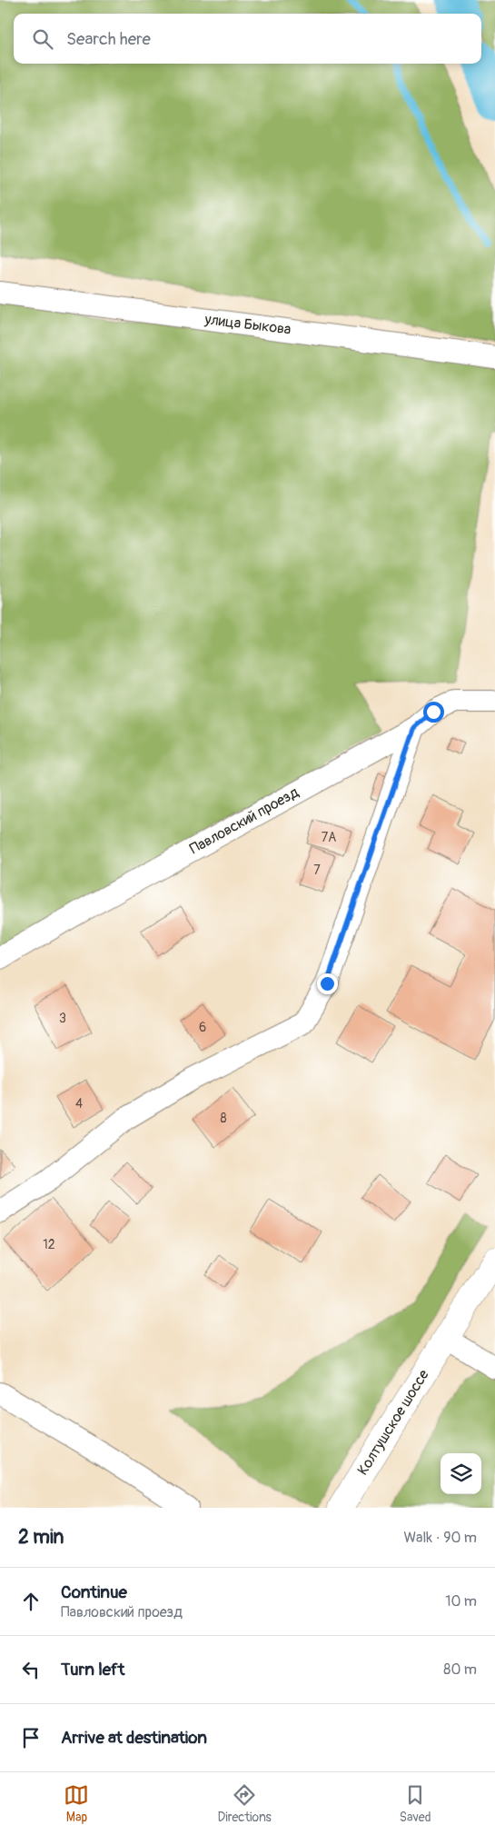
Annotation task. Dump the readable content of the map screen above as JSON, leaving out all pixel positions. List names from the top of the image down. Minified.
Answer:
{"streets":{"main road":["Колтушское шоссе"],"street":["улица Быкова","Павловский проезд"]},"house_numbers":["7А","7","3","6","4","8","12"],"page":{"search":"Search here","heading":["2 min","Walk · 90 m"],"list":[["Continue","Павловский проезд","10 m"],["Turn left","80 m"],"Arrive at destination"],"nav":["Map","Directions","Saved"]}}
